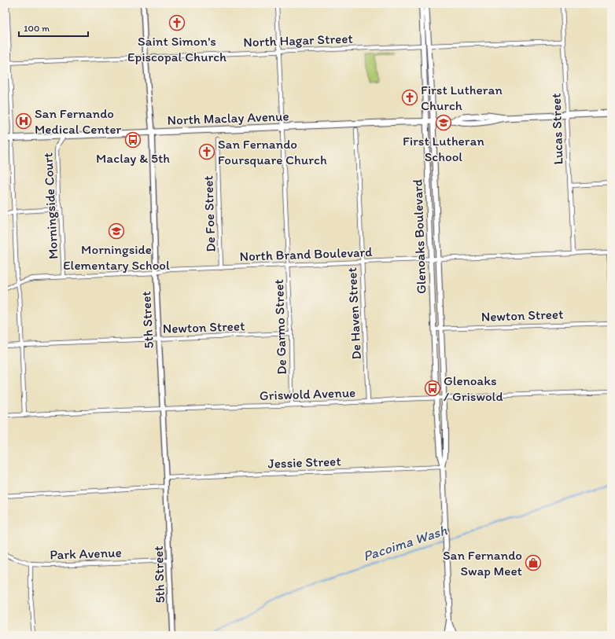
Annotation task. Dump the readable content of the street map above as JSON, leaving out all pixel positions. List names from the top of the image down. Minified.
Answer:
{"streets":{"main road":["North Maclay Avenue","Glenoaks Boulevard"],"street":["North Hagar Street","Lucas Street","Morningside Court","De Foe Street","North Brand Boulevard","De Haven Street","Newton Street","5th Street","De Garmo Street","Griswold Avenue","Jessie Street","Park Avenue"]},"crossings":[["North Hagar Street","Glenoaks Boulevard"],["North Hagar Street","5th Street"],["North Hagar Street","De Garmo Street"],["North Maclay Avenue","Lucas Street"],["North Maclay Avenue","Morningside Court"],["North Maclay Avenue","Glenoaks Boulevard"],["North Maclay Avenue","5th Street"],["North Maclay Avenue","De Garmo Street"],["Lucas Street","North Brand Boulevard"],["Morningside Court","North Brand Boulevard"],["De Foe Street","North Brand Boulevard"],["Glenoaks Boulevard","North Brand Boulevard"],["Glenoaks Boulevard","Newton Street"],["Glenoaks Boulevard","Griswold Avenue"],["Glenoaks Boulevard","Jessie Street"],["North Brand Boulevard","De Haven Street"],["North Brand Boulevard","5th Street"],["North Brand Boulevard","De Garmo Street"],["De Haven Street","Griswold Avenue"],["Newton Street","5th Street"],["Newton Street","De Garmo Street"],["5th Street","Griswold Avenue"],["5th Street","Jessie Street"],["5th Street","Park Avenue"],["De Garmo Street","Griswold Avenue"]],"water":["Pacoima Wash"],"places":{"church":["Saint Simon's Episcopal Church","First Lutheran Church","San Fernando Foursquare Church"],"hospital":["San Fernando Medical Center"],"school or university":["First Lutheran School","Morningside Elementary School"],"bus stop":["Maclay & 5th","Glenoaks / Griswold"],"shop":["San Fernando Swap Meet"]},"scale_bar":"100 m"}
